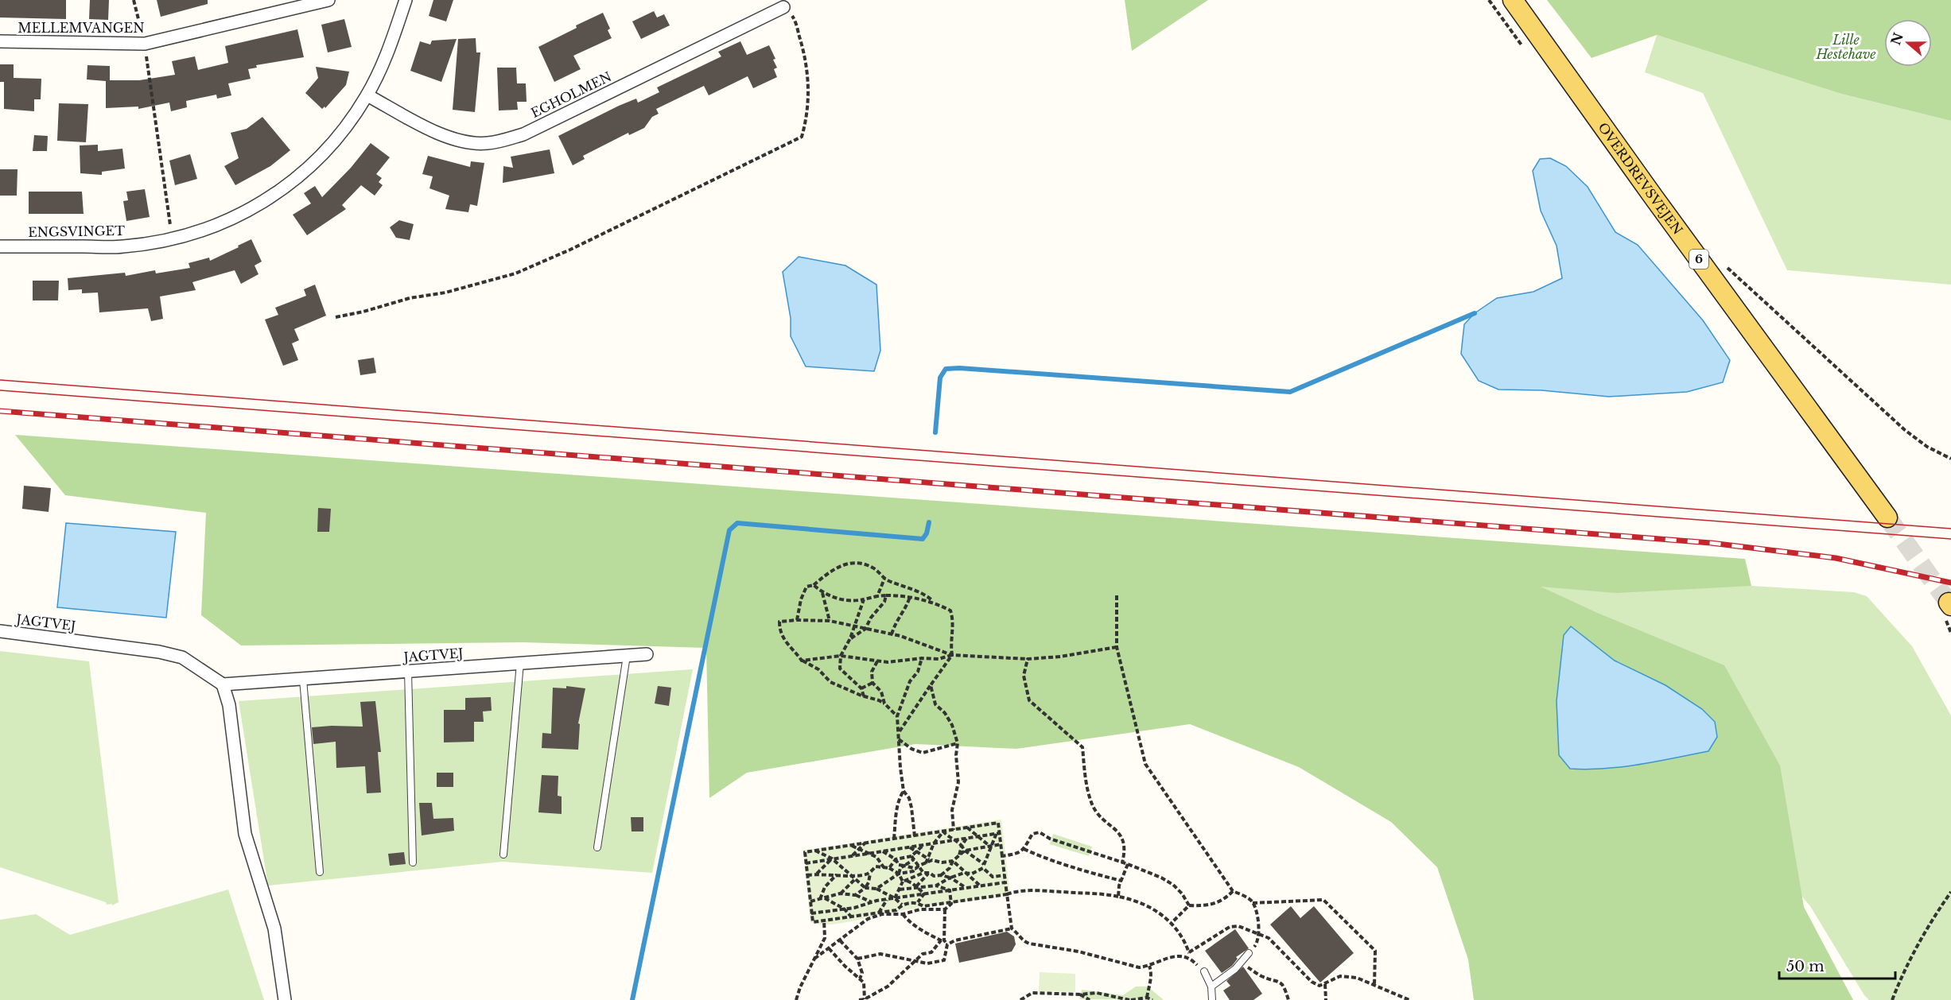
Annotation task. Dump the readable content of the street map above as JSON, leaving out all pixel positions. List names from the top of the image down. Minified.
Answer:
{"streets":{"main road":["OVERDREVSVEJEN","6"],"street":["MELLEMVANGEN","EGHOLMEN","ENGSVINGET","JAGTVEJ"]},"crossings":[["EGHOLMEN","ENGSVINGET"]],"parks":["Lille Hestehave"],"scale_bar":"50 m","north":"left"}
